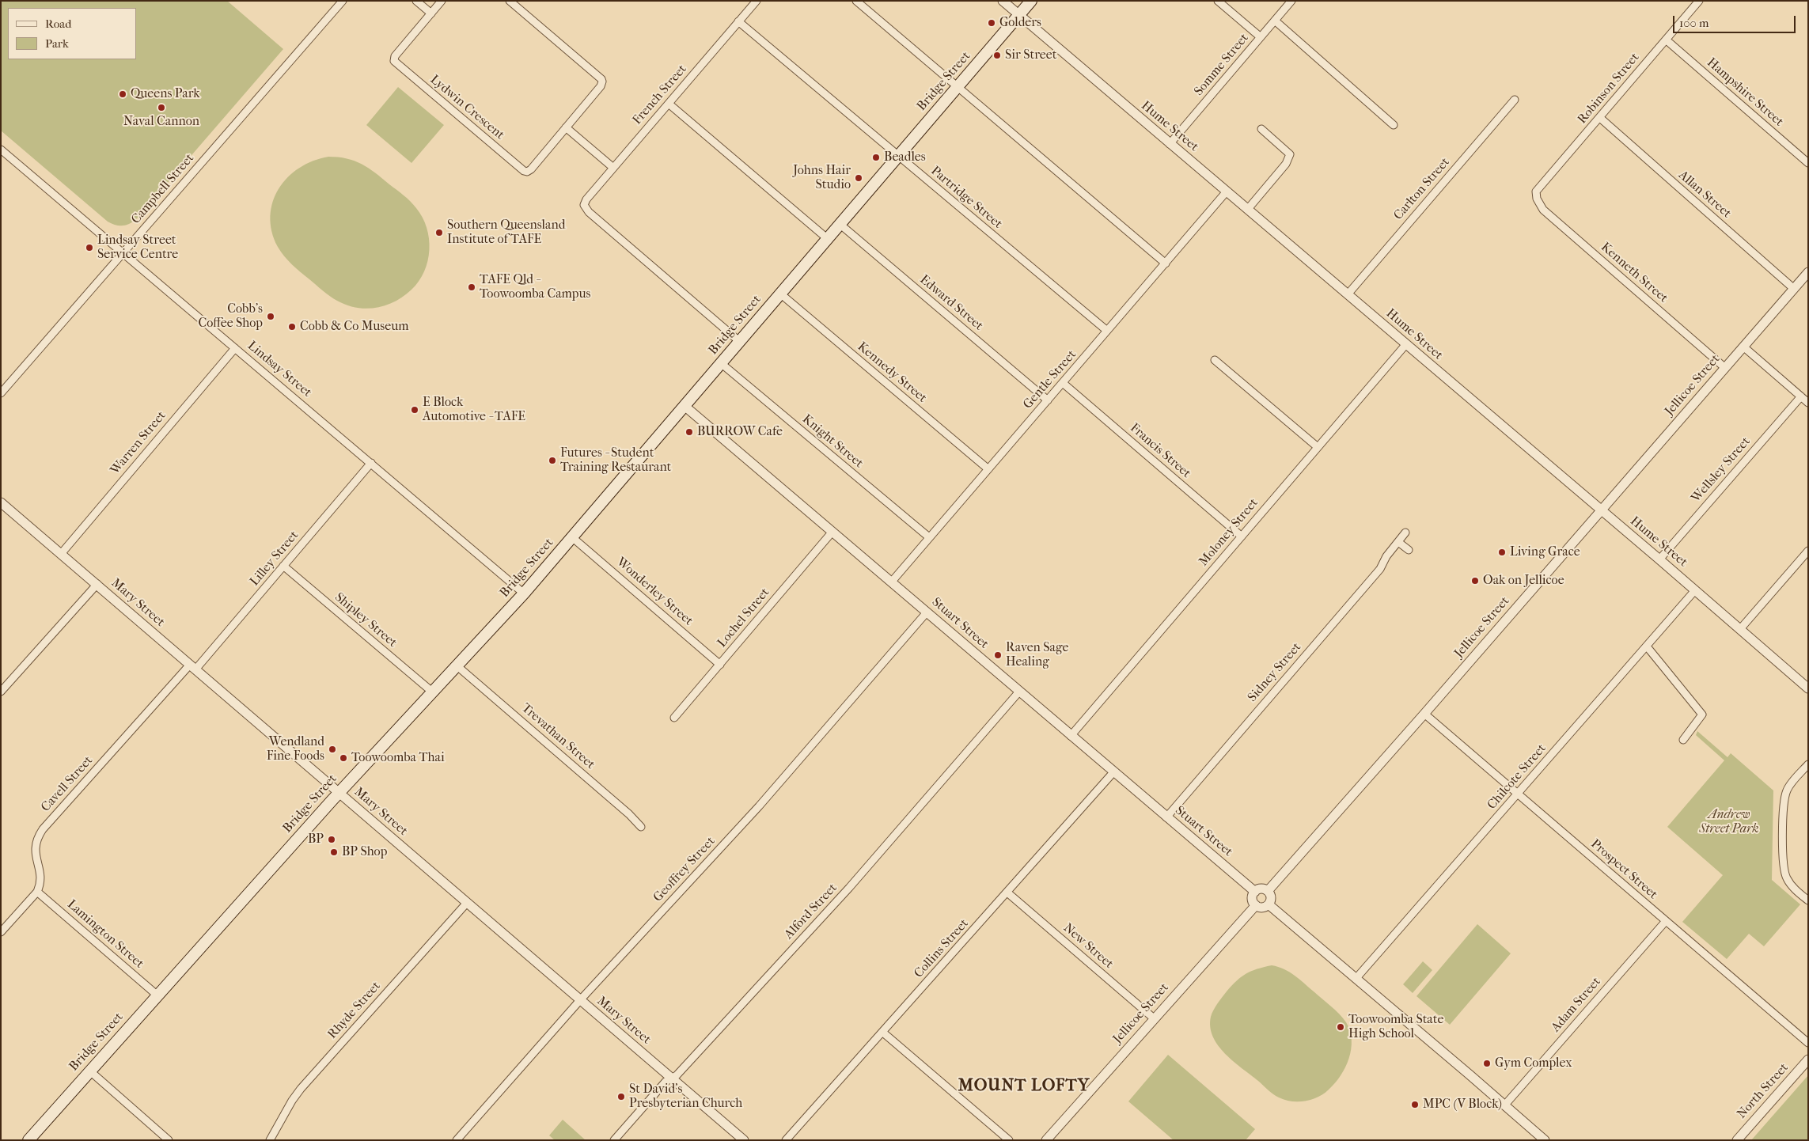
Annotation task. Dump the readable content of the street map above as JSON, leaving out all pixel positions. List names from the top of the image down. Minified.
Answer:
{"streets":{"main road":["Bridge Street"],"street":["Somme Street","Robinson Street","Hampshire Street","French Street","Lydwin Crescent","Hume Street","Campbell Street","Carlton Street","Allan Street","Partridge Street","Kenneth Street","Edward Street","Lindsay Street","Kennedy Street","Gentle Street","Jellicoe Street","Knight Street","Warren Street","Francis Street","Wellsley Street","Moloney Street","Lilley Street","Wonderley Street","Mary Street","Lochel Street","Shipley Street","Stuart Street","Sidney Street","Trevathan Street","Chilcote Street","Cavell Street","Geoffrey Street","Prospect Street","Alford Street","Lamington Street","New Street","Collins Street","Adam Street","Rhyde Street","North Street"]},"crossings":[["Somme Street","Hume Street"],["Bridge Street","French Street"],["Bridge Street","Hume Street"],["Bridge Street","Partridge Street"],["Bridge Street","Edward Street"],["Bridge Street","Lindsay Street"],["Bridge Street","Kennedy Street"],["Bridge Street","Knight Street"],["Bridge Street","Wonderley Street"],["Bridge Street","Mary Street"],["Bridge Street","Shipley Street"],["Bridge Street","Stuart Street"],["Bridge Street","Trevathan Street"],["Bridge Street","Lamington Street"],["Robinson Street","Hampshire Street"],["Robinson Street","Allan Street"],["Robinson Street","Kenneth Street"],["French Street","Partridge Street"],["Hume Street","Carlton Street"],["Hume Street","Gentle Street"],["Hume Street","Jellicoe Street"],["Hume Street","Wellsley Street"],["Hume Street","Moloney Street"],["Hume Street","Chilcote Street"],["Campbell Street","Lindsay Street"],["Allan Street","Jellicoe Street"],["Partridge Street","Gentle Street"],["Kenneth Street","Jellicoe Street"],["Edward Street","Gentle Street"],["Lindsay Street","Warren Street"],["Lindsay Street","Lilley Street"],["Kennedy Street","Gentle Street"],["Gentle Street","Knight Street"],["Gentle Street","Francis Street"],["Gentle Street","Stuart Street"],["Jellicoe Street","Stuart Street"],["Jellicoe Street","Prospect Street"],["Jellicoe Street","New Street"],["Warren Street","Mary Street"],["Francis Street","Moloney Street"],["Moloney Street","Stuart Street"],["Lilley Street","Mary Street"],["Lilley Street","Shipley Street"],["Lilley Street","Cavell Street"],["Wonderley Street","Lochel Street"],["Mary Street","Cavell Street"],["Mary Street","Geoffrey Street"],["Mary Street","Alford Street"],["Mary Street","Rhyde Street"],["Lochel Street","Stuart Street"],["Stuart Street","Sidney Street"],["Stuart Street","Geoffrey Street"],["Stuart Street","Alford Street"],["Stuart Street","Collins Street"],["Chilcote Street","Prospect Street"],["Cavell Street","Lamington Street"],["Prospect Street","Adam Street"],["New Street","Collins Street"]],"districts":["MOUNT LOFTY"],"parks":["Andrew Street Park"],"places":["Golders","Sir Street","Queens Park","Naval Cannon","Beadles","Johns Hair Studio","Southern Queensland Institute of TAFE","Lindsay Street Service Centre","TAFE Qld - Toowoomba Campus","Cobb's Coffee Shop","Cobb & Co Museum","E Block Automotive - TAFE","BURROW Cafe","Futures - Student Training Restaurant","Living Grace","Oak on Jellicoe","Raven Sage Healing","Wendland Fine Foods","Toowoomba Thai","BP","BP Shop","Toowoomba State High School","Gym Complex","St David's Presbyterian Church","MPC (V Block)"],"legend":["Road","Park"],"scale_bar":"100 m"}
